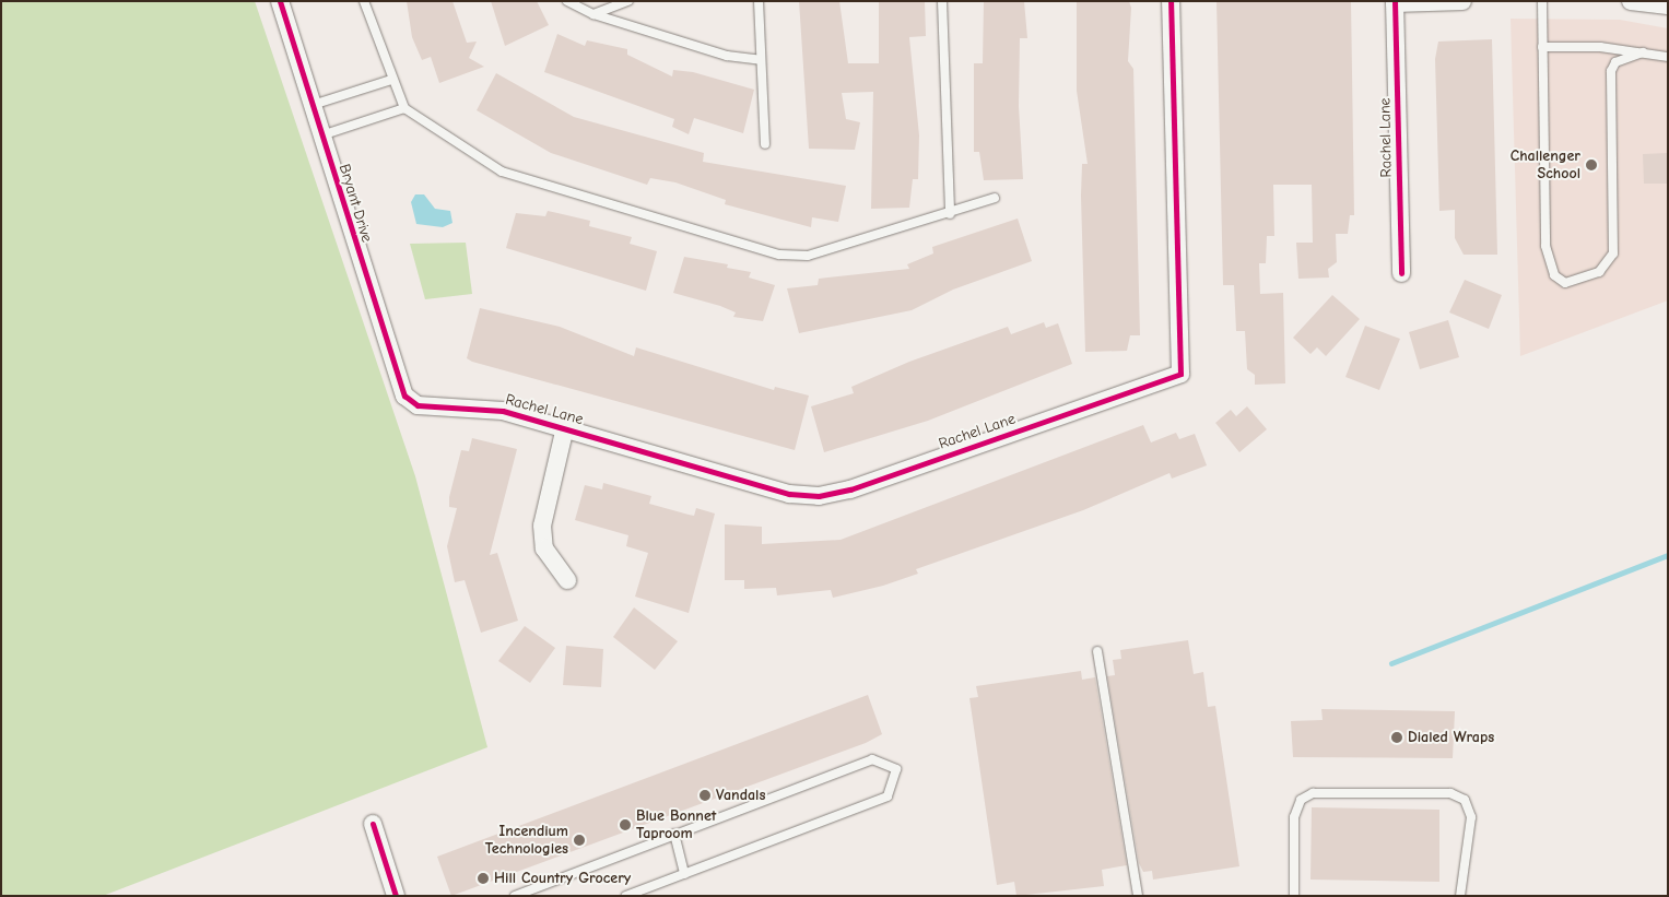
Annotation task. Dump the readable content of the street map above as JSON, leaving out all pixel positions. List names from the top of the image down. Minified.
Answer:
{"streets":{"street":["Rachel Lane","Bryant Drive"]},"crossings":[["Rachel Lane","Bryant Drive"]],"places":["Challenger School","Dialed Wraps","Vandals","Blue Bonnet Taproom","Incendium Technologies","Hill Country Grocery"]}
